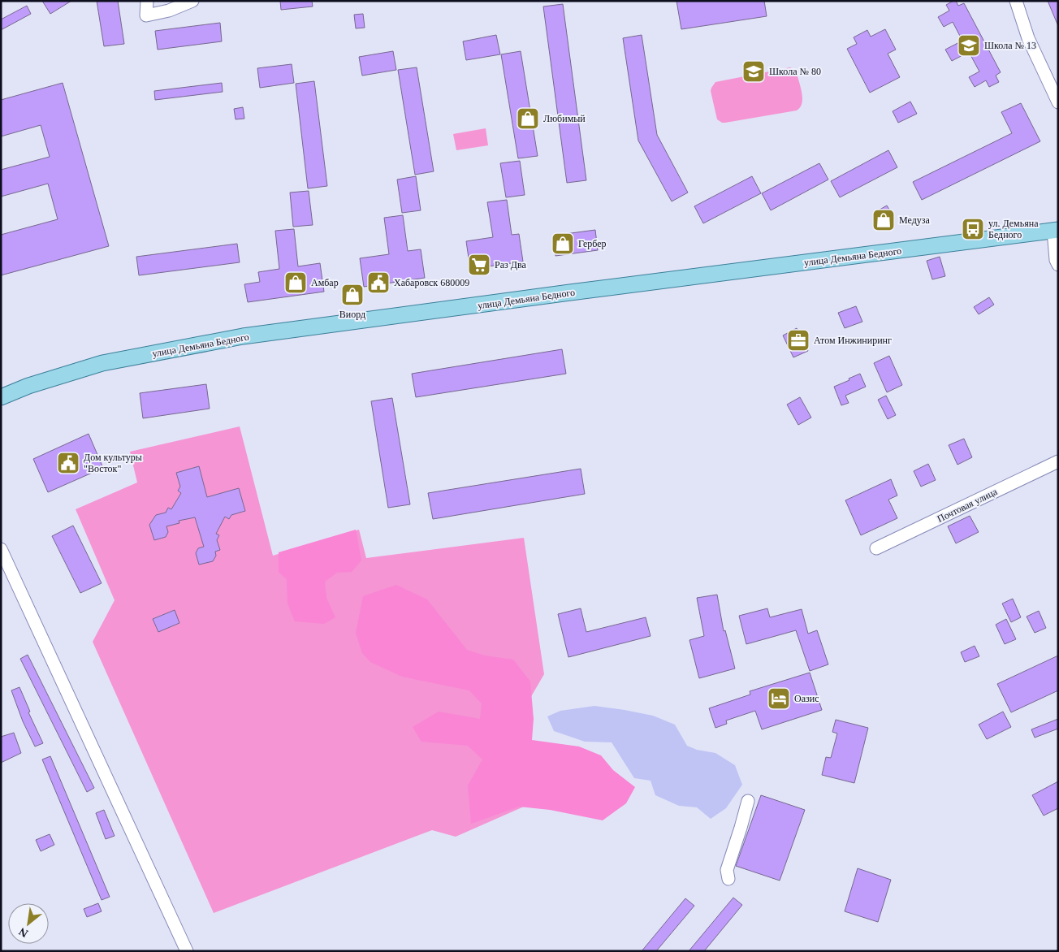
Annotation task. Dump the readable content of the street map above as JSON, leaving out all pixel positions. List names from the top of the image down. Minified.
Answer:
{"streets":{"main road":["улица Демьяна Бедного"],"street":["Почтовая улица"]},"places":{"school or university":["Школа № 13","Школа № 80"],"shop":["Любимый","Медуза","Гербер","Амбар","Виорд"],"bus stop":["ул. Демьяна Бедного"],"supermarket":["Раз Два"],"public building":["Хабаровск 680009","Дом культуры \"Восток\""],"office":["Атом Инжиниринг"],"hotel":["Оазис"]},"north":"bottom left"}
